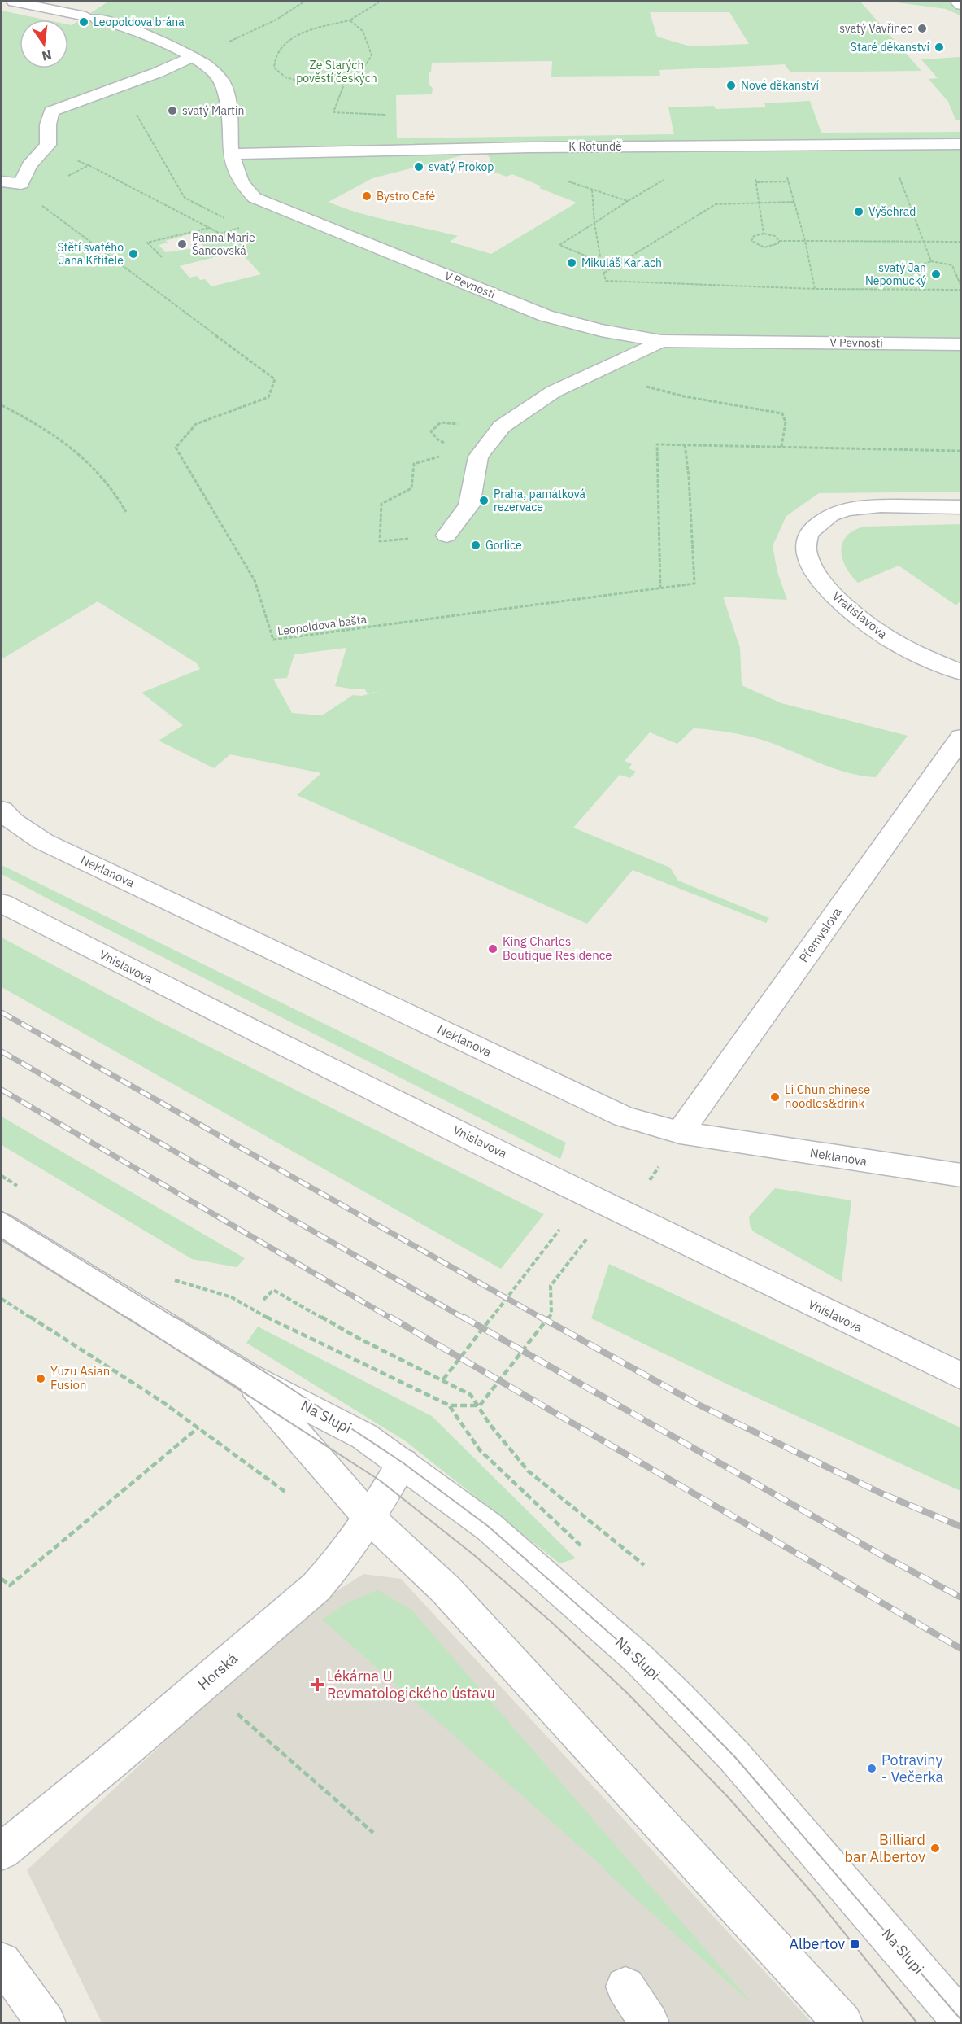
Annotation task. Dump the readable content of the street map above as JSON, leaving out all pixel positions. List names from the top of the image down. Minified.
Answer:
{"streets":{"street":["K Rotundě","V Pevnosti","Vratislavova","Neklanova","Přemyslova","Vnislavova","Na Slupi","Horská"],"path":["Leopoldova bašta"]},"crossings":[["K Rotundě","V Pevnosti"],["Neklanova","Přemyslova"],["Na Slupi","Horská"]],"parks":["Ze Starých pověstí českých"],"places":{"other":["Leopoldova brána","svatý Vavřinec","Staré děkanství","Nové děkanství","svatý Martin","svatý Prokop","Bystro Café","Vyšehrad","Panna Marie Šancovská","Stětí svatého Jana Křtitele","Mikuláš Karlach","svatý Jan Nepomucký","Praha, památková rezervace","Gorlice","King Charles Boutique Residence","Li Chun chinese noodles&drink","Yuzu Asian Fusion","Potraviny - Večerka","Billiard bar Albertov"],"health":["Lékárna U Revmatologického ústavu"],"transit":["Albertov"]},"north":"bottom"}
